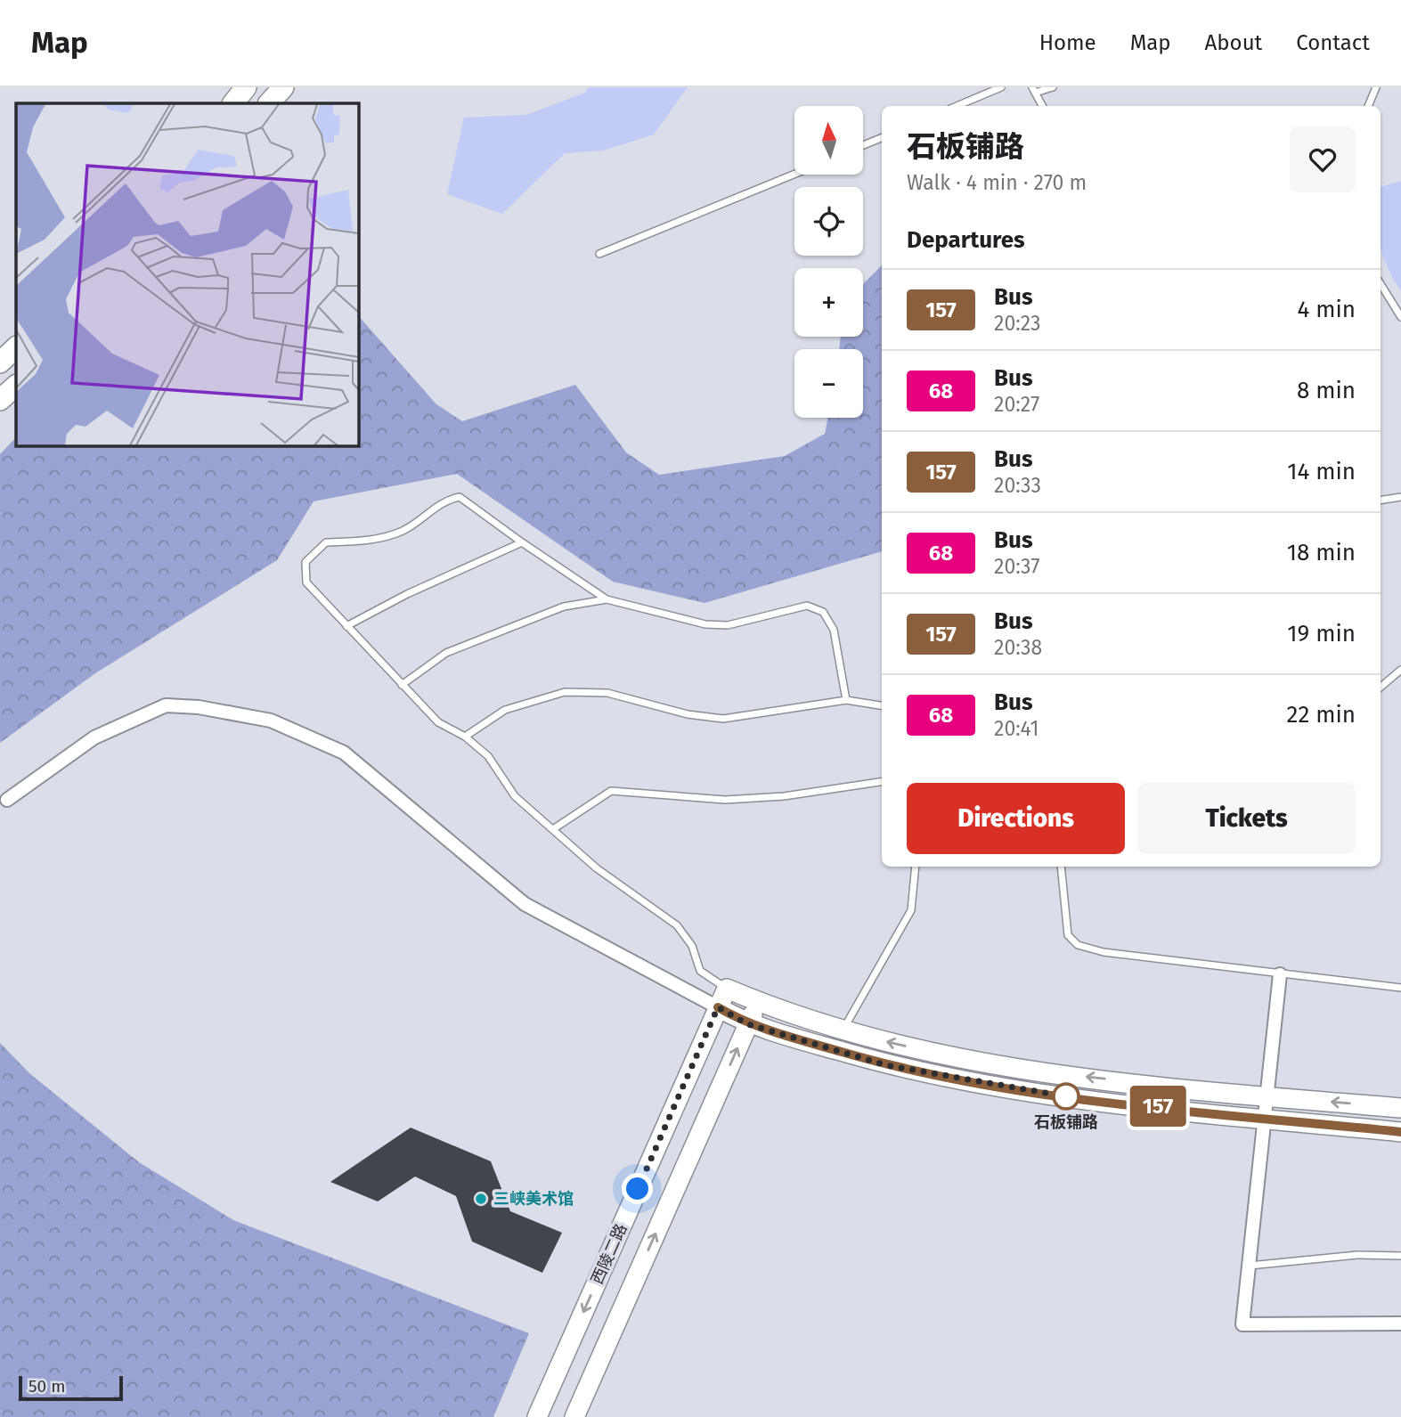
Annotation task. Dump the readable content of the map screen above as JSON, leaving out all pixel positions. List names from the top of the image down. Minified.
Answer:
{"streets":{"main road":["西陵二路"]},"places":["石板铺路","三峡美术馆"],"lines":["bus line 157"],"scale_bar":"50 m","north":"top","page":{"header":"Map","nav":["Home","Map","About","Contact"],"on_map":"157","map_buttons":["+","−"],"heading":[["石板铺路","Walk · 4 min · 270 m"],"Departures"],"list":[{"mark":"157","name":"Bus","note":"20:23","value":"4 min"},{"mark":"68","name":"Bus","note":"20:27","value":"8 min"},{"mark":"157","name":"Bus","note":"20:33","value":"14 min"},{"mark":"68","name":"Bus","note":"20:37","value":"18 min"},{"mark":"157","name":"Bus","note":"20:38","value":"19 min"},{"mark":"68","name":"Bus","note":"20:41","value":"22 min"}],"buttons":["Directions","Tickets"],"scale":"50 m"}}
